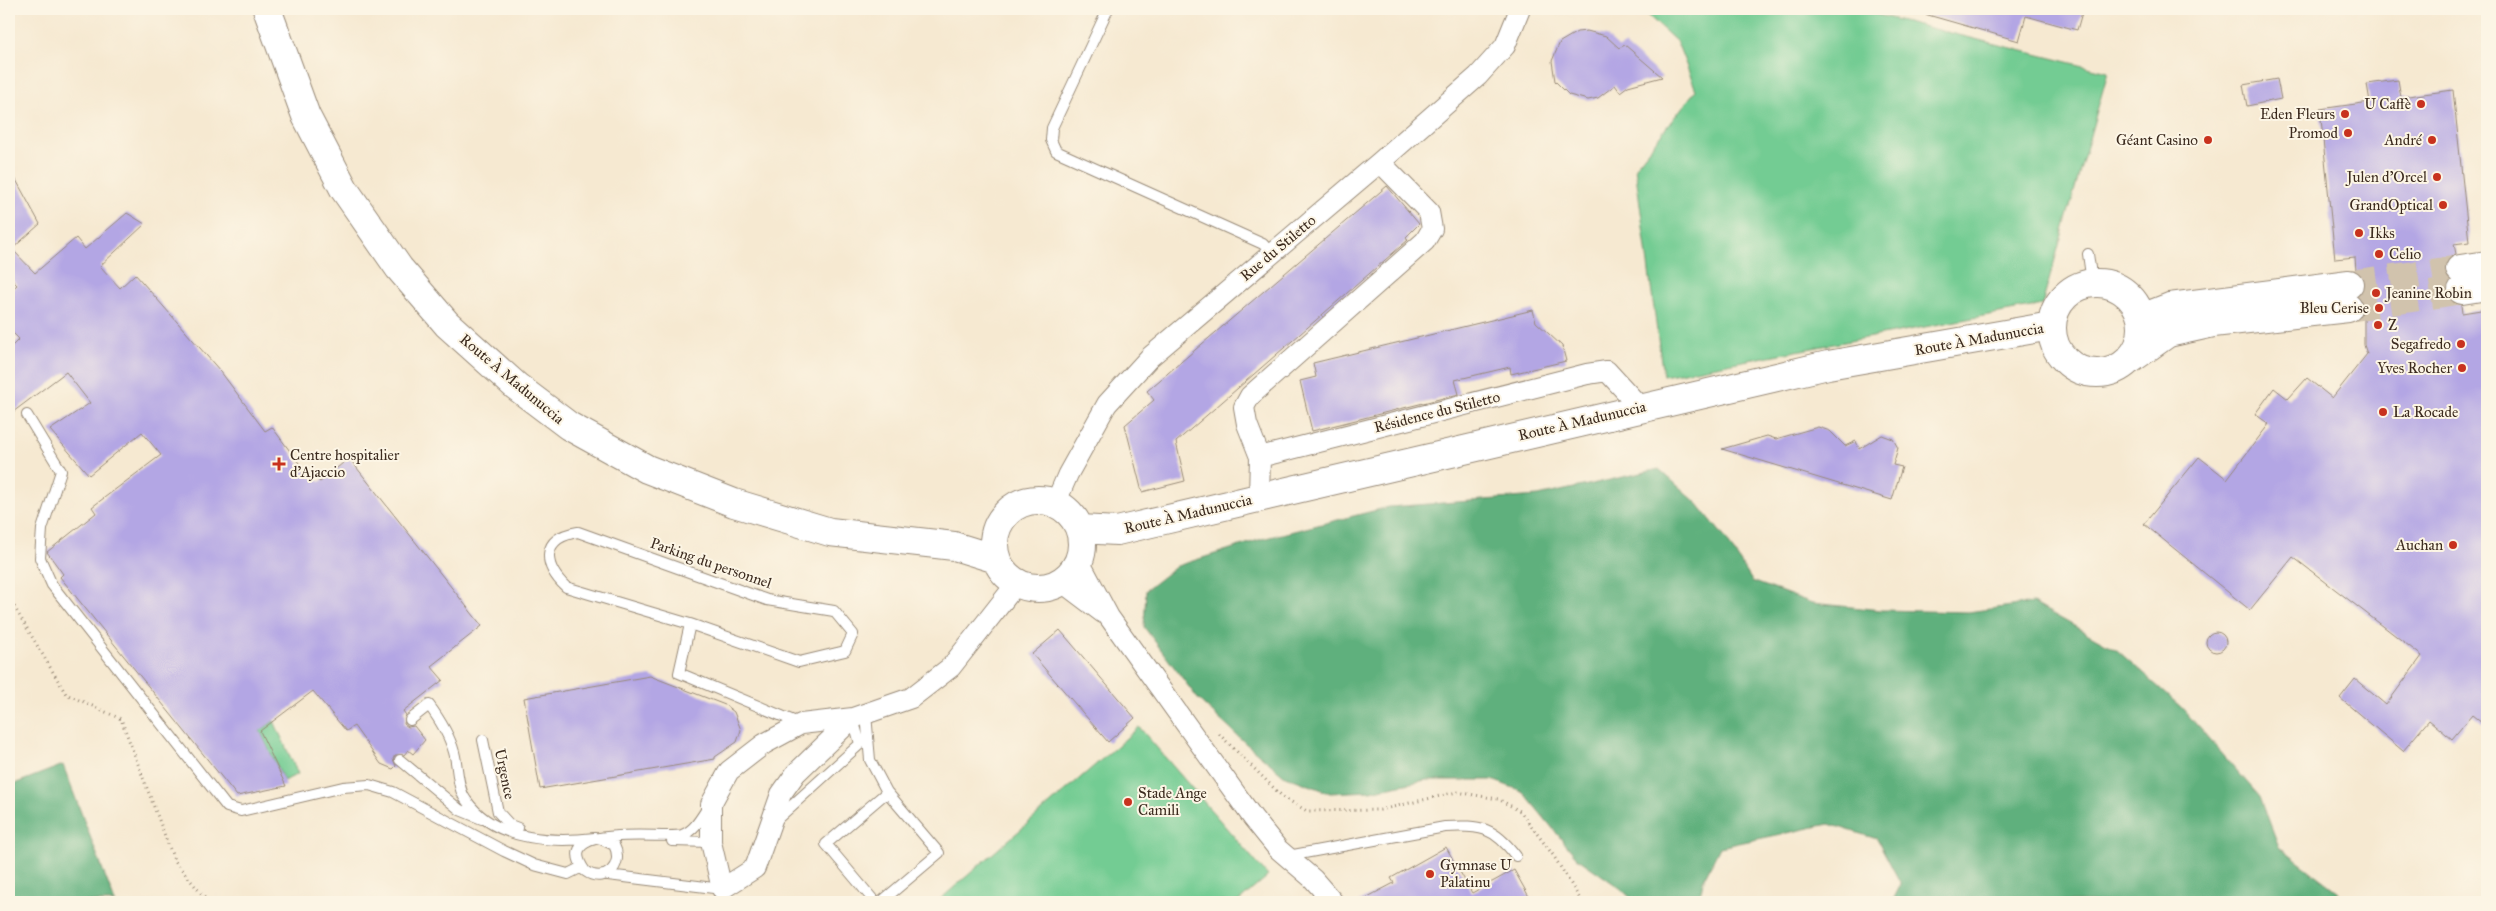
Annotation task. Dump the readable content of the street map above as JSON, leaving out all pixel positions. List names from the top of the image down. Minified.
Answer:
{"streets":{"main road":["Route À Madunuccia"],"street":["Rue du Stiletto","Résidence du Stiletto"],"lane":["Parking du personnel","Urgence"]},"crossings":[["Rue du Stiletto","Route À Madunuccia"],["Route À Madunuccia","Résidence du Stiletto"]],"places":{"other":["U Caffè","Eden Fleurs","Promod","Géant Casino","André","Julen d'Orcel","GrandOptical","Ikks","Celio","Jeanine Robin","Bleu Cerise","Z","Segafredo","Yves Rocher","La Rocade","Auchan","Stade Ange Camili","Gymnase U Palatinu"],"health":["Centre hospitalier d'Ajaccio"]}}
